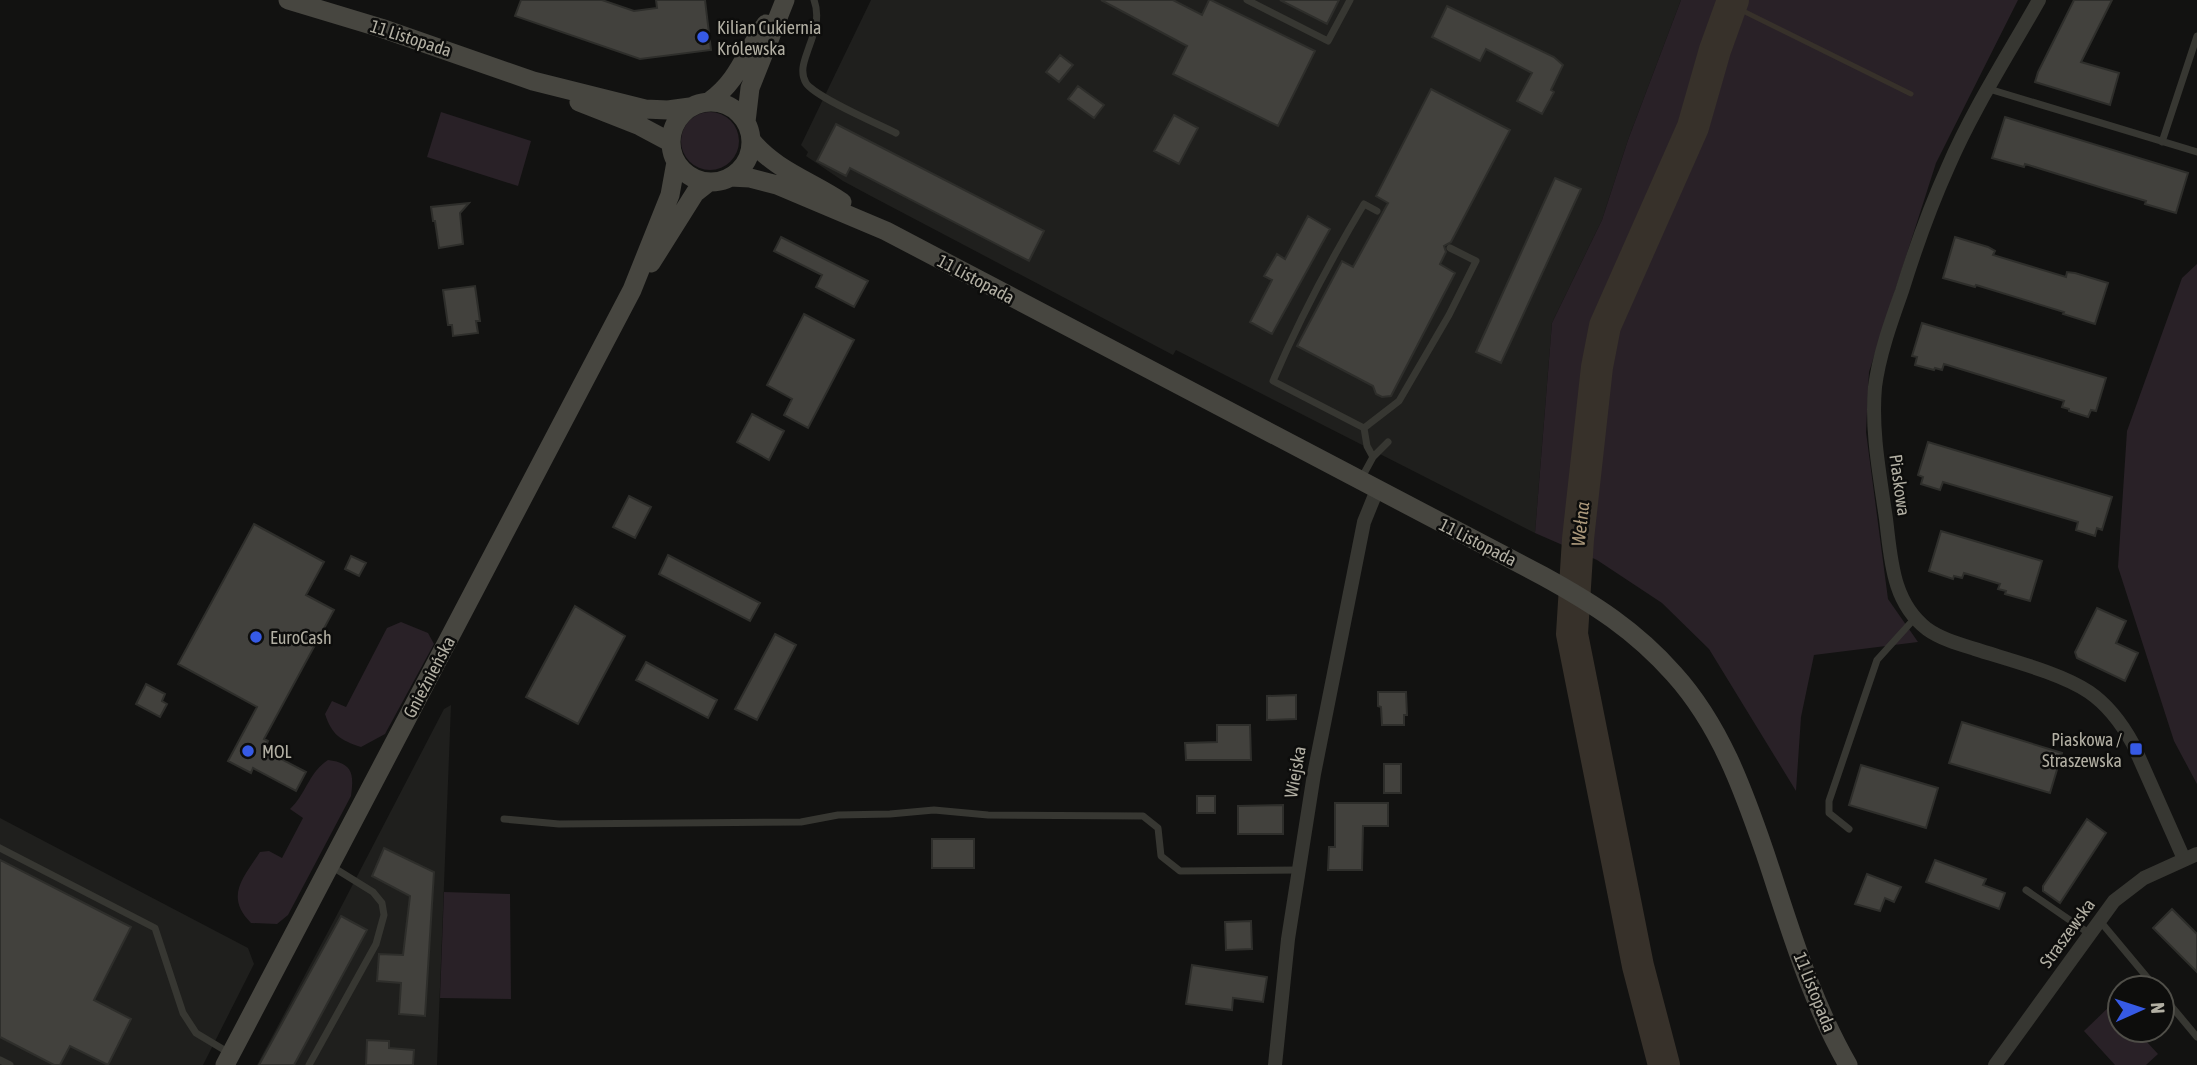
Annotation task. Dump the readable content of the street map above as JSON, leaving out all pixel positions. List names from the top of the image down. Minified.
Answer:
{"streets":{"main road":["11 Listopada","Gnieźnieńska"],"street":["Piaskowa","Wiejska","Straszewska"]},"crossings":[["11 Listopada","Gnieźnieńska"],["11 Listopada","Wiejska"],["Piaskowa","Straszewska"]],"water":["Wełna"],"places":{"other":["Kilian Cukiernia Królewska","EuroCash","MOL"],"transit":["Piaskowa / Straszewska"]},"north":"right"}
